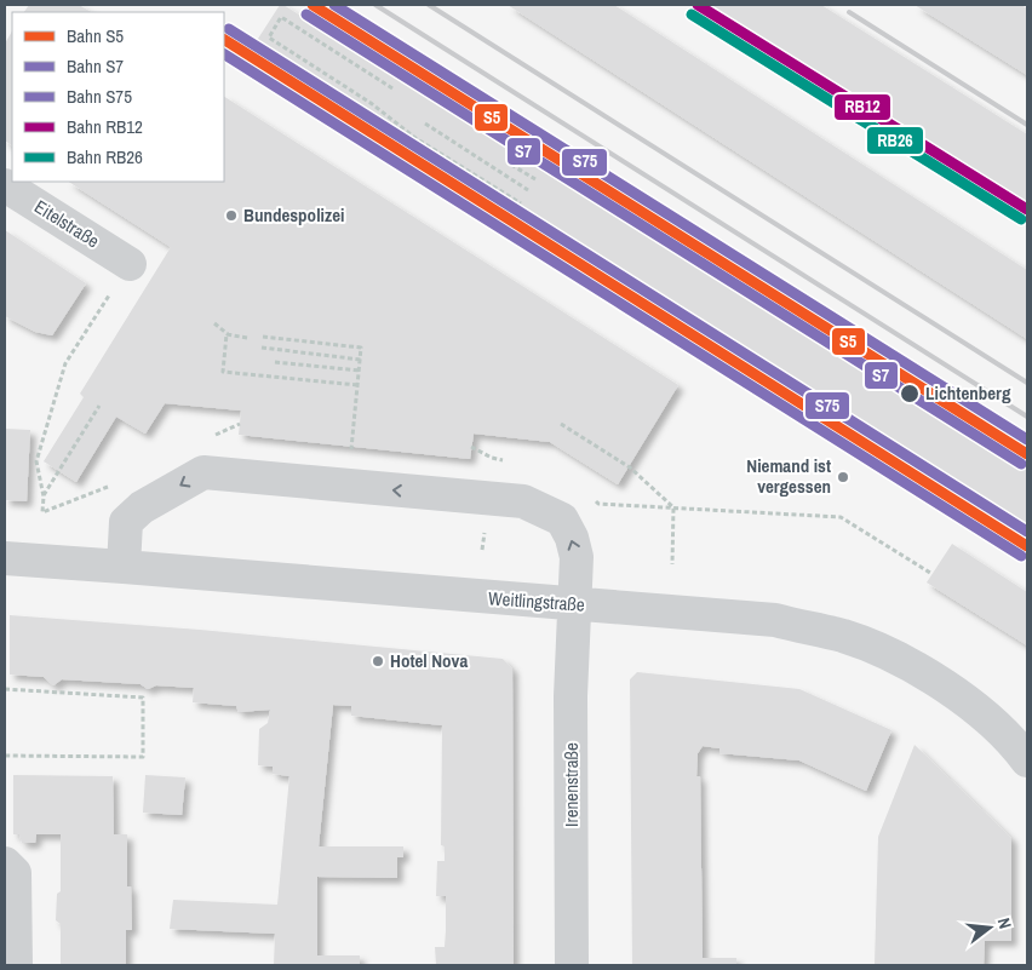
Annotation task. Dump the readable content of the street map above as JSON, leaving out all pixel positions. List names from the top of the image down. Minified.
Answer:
{"streets":{"street":["Eitelstraße","Weitlingstraße","Irenenstraße"]},"crossings":[["Weitlingstraße","Irenenstraße"]],"places":["Bundespolizei","Lichtenberg","Niemand ist vergessen","Hotel Nova"],"lines":["rail line S5","rail line S75","rail line RB12","rail line S7","rail line RB26"],"legend":["Bahn S5","Bahn S7","Bahn S75","Bahn RB12","Bahn RB26"],"north":"right"}
